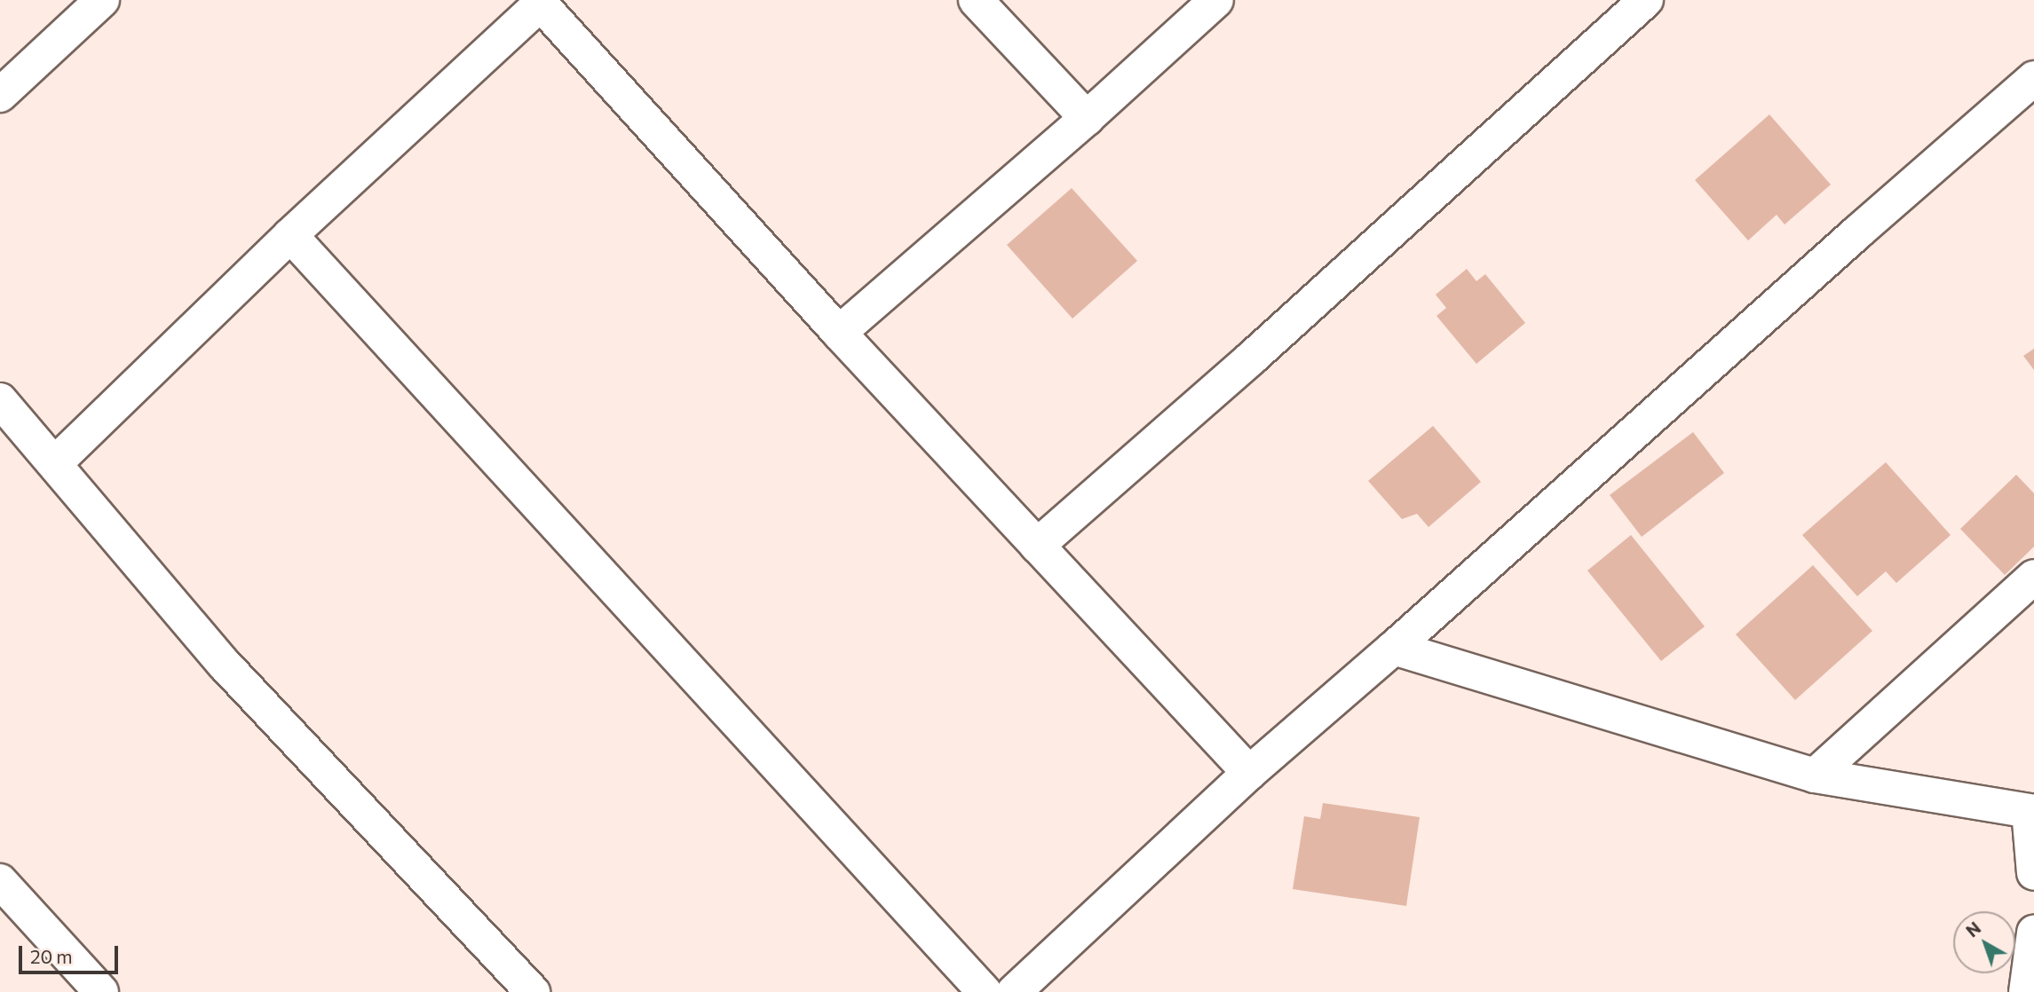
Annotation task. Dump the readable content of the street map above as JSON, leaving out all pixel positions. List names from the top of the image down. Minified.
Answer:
{"scale_bar":"20 m","north":"top left"}
